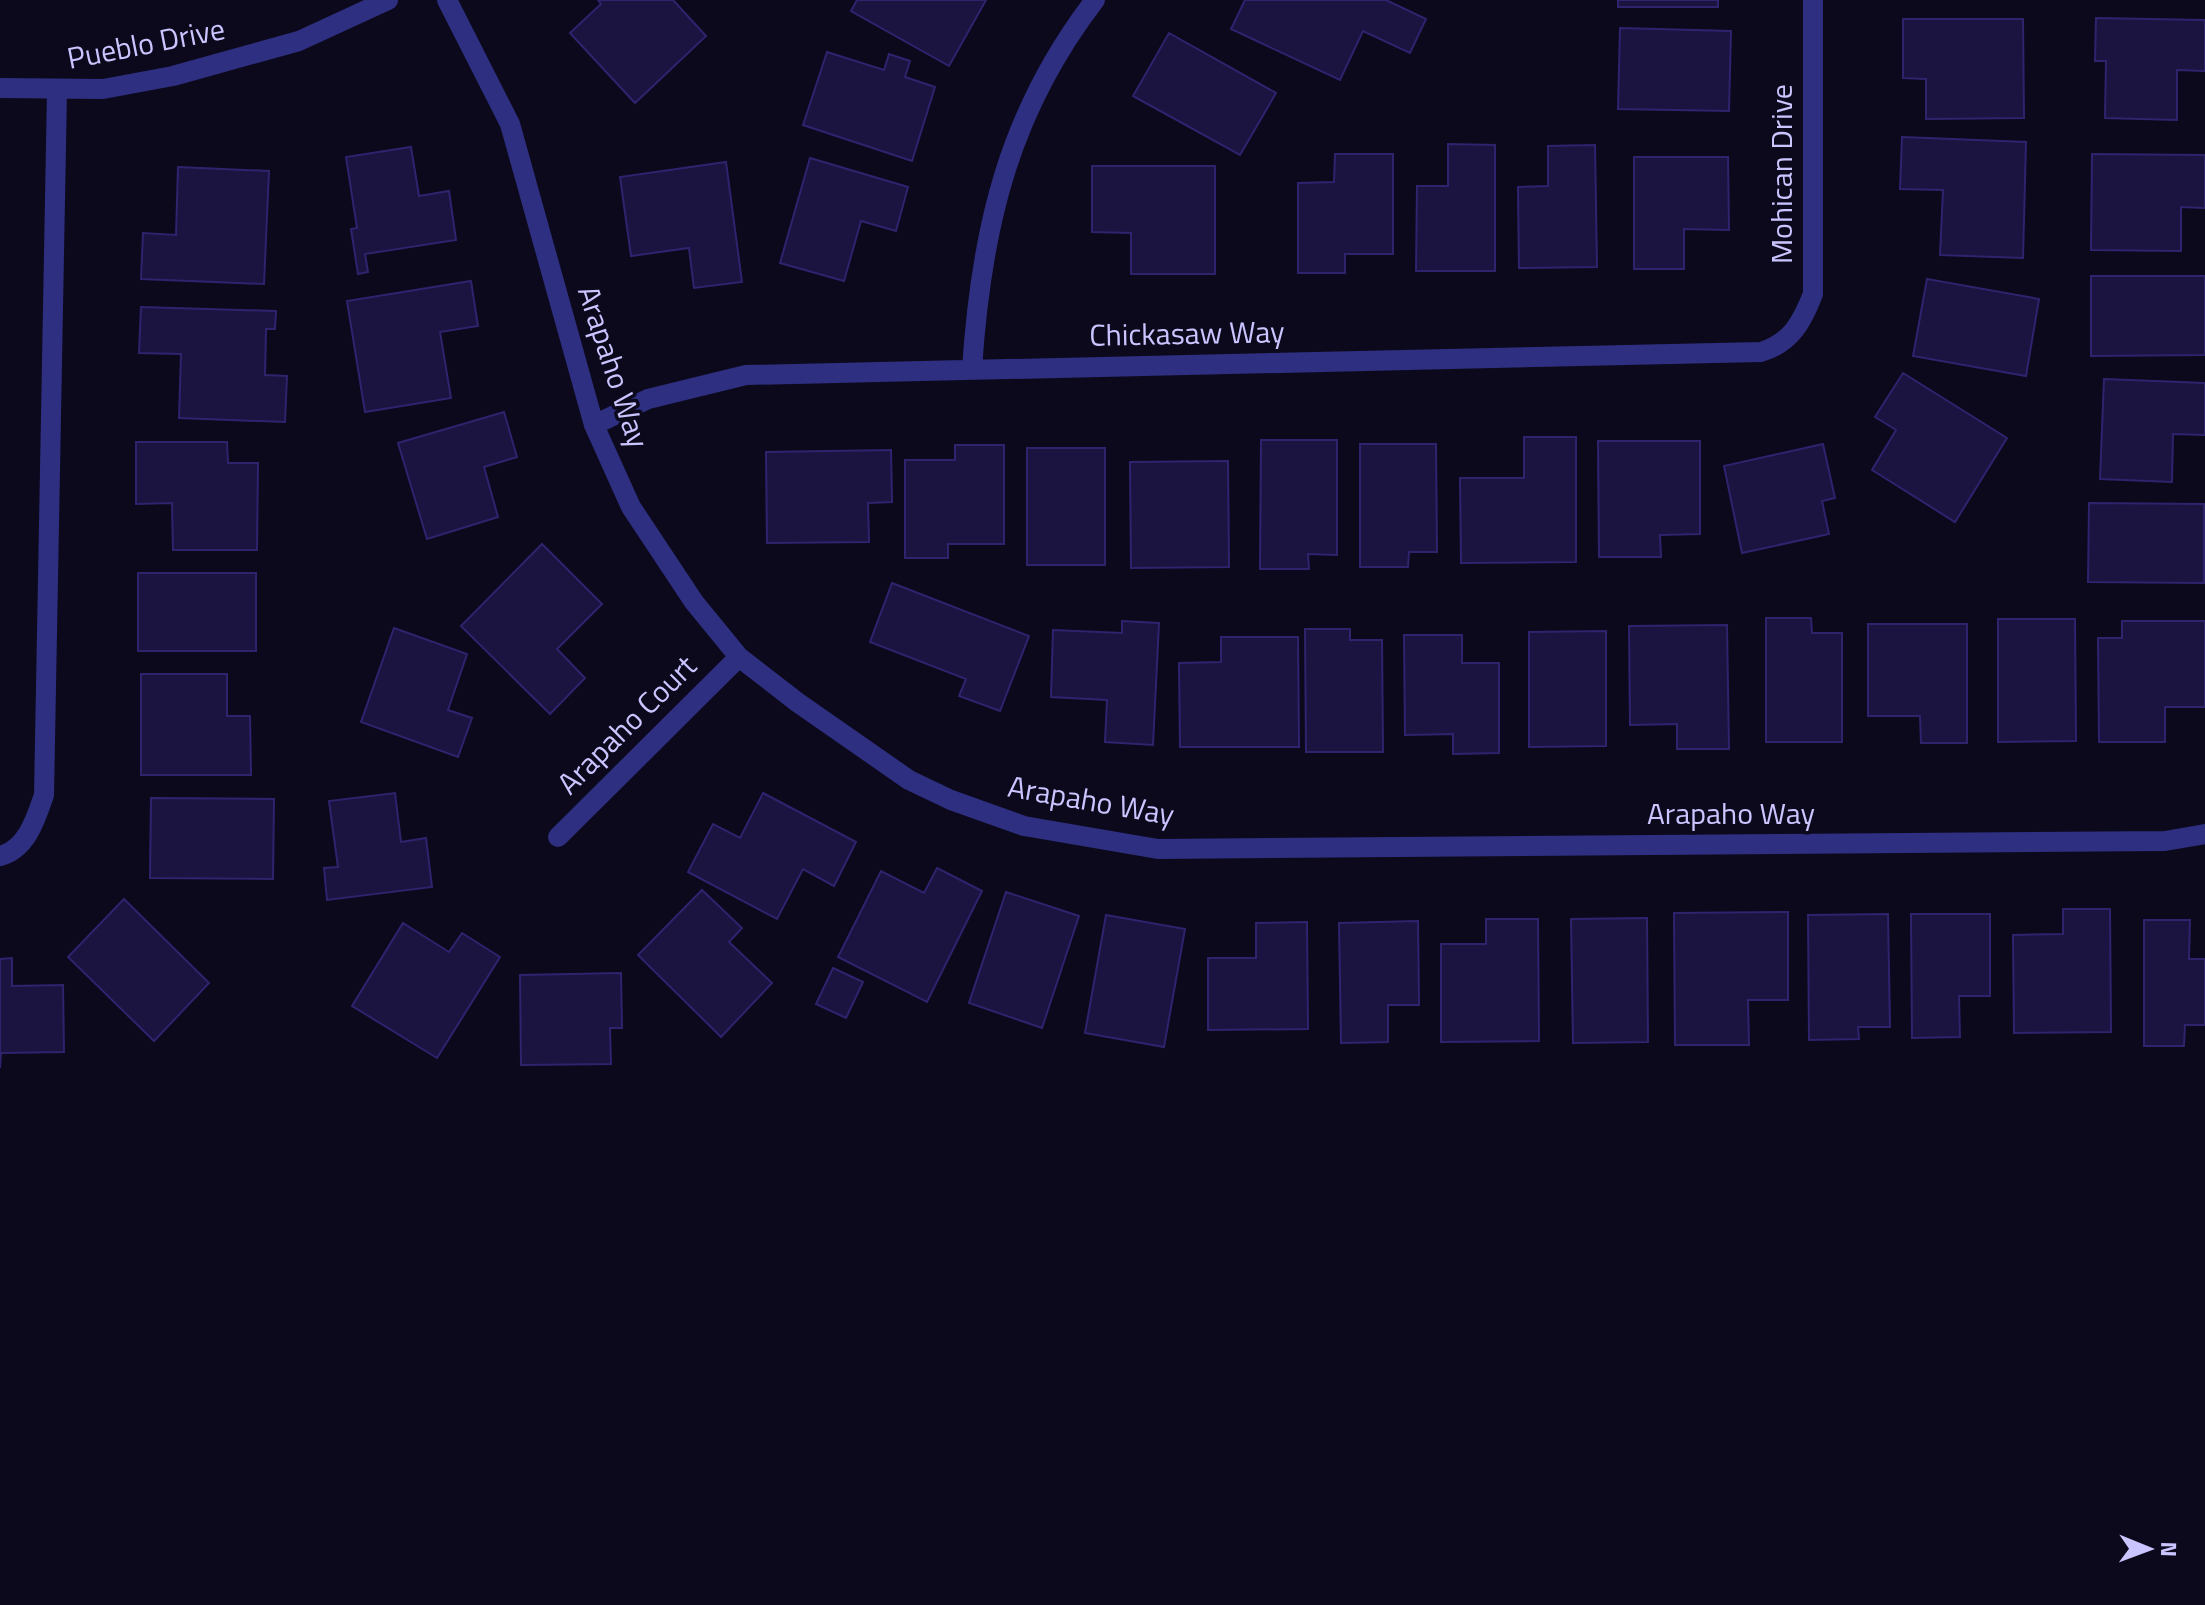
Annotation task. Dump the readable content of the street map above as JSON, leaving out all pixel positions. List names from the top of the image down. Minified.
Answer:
{"streets":{"street":["Pueblo Drive","Mohican Drive","Chickasaw Way","Arapaho Way","Arapaho Court"]},"crossings":[["Mohican Drive","Chickasaw Way"],["Chickasaw Way","Arapaho Way"],["Arapaho Way","Arapaho Court"]],"north":"right"}
